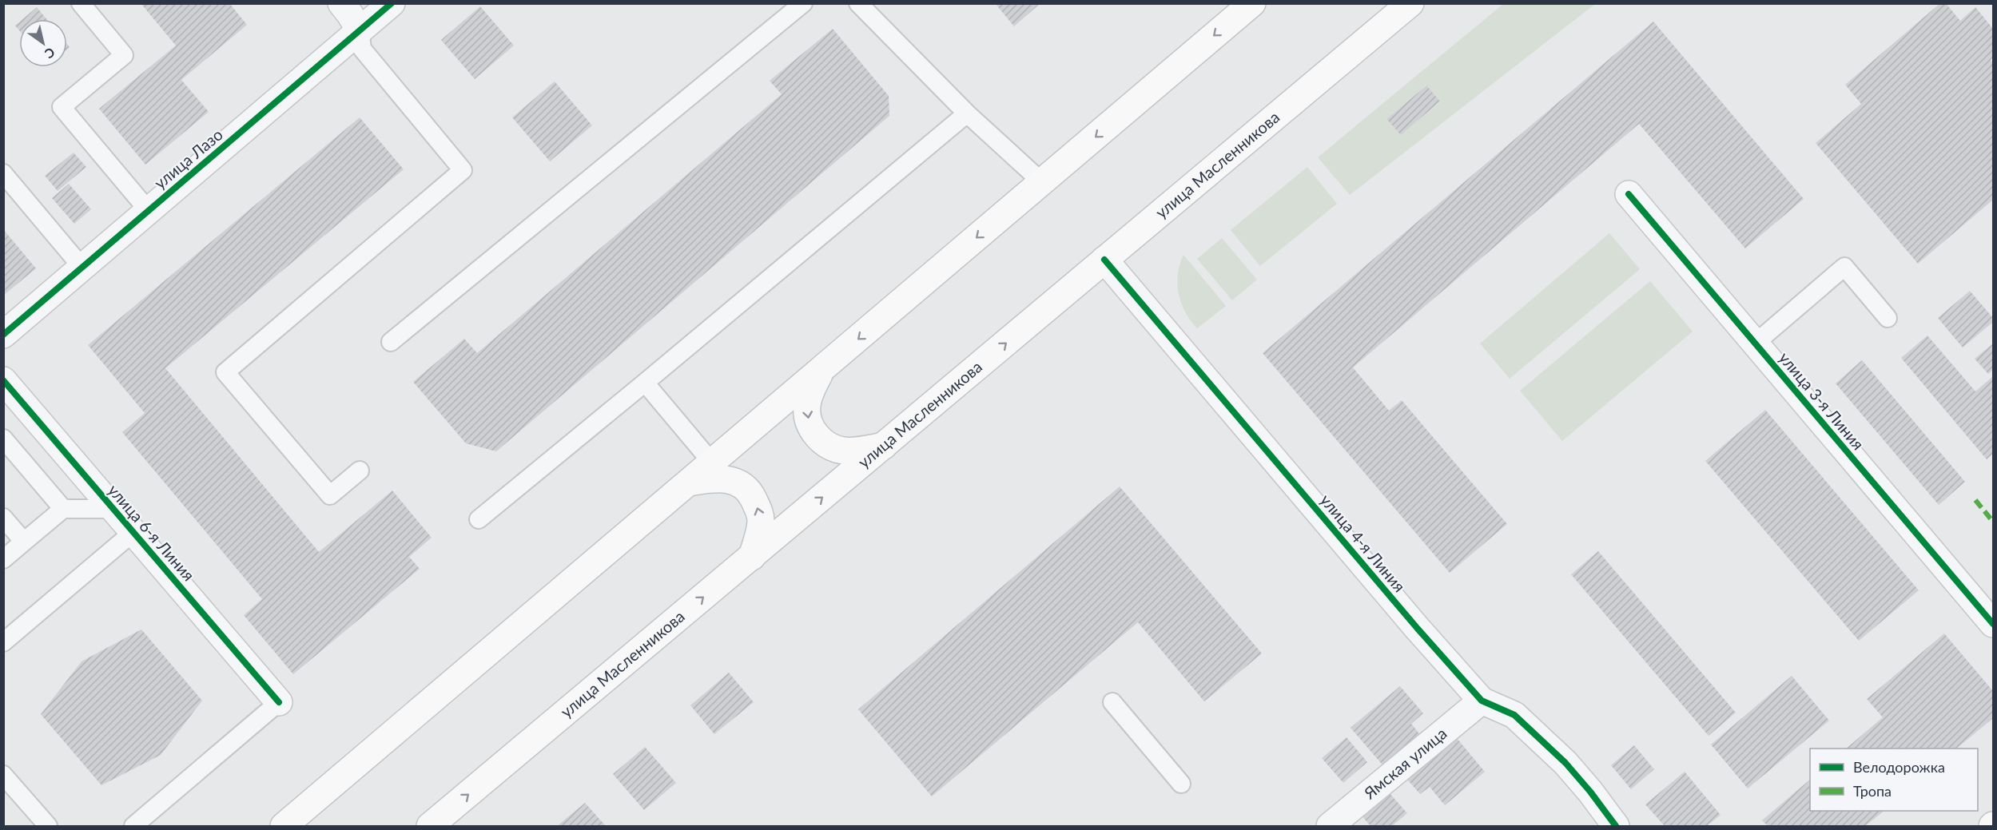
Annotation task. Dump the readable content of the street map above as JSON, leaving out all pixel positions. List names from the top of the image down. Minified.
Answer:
{"streets":{"main road":["улица Масленникова"],"street":["улица Лазо","улица 3-я Линия","улица 6-я Линия","улица 4-я Линия","Ямская улица"]},"crossings":[["улица Масленникова","улица 4-я Линия"],["улица 4-я Линия","Ямская улица"]],"legend":["Велодорожка","Тропа"],"north":"bottom right"}
